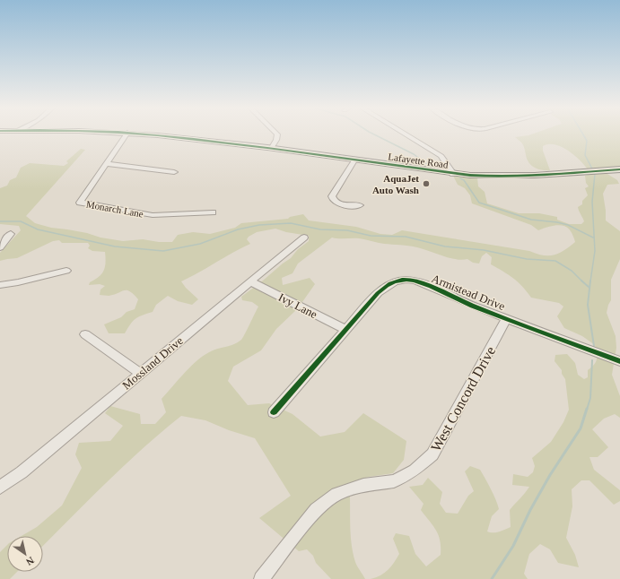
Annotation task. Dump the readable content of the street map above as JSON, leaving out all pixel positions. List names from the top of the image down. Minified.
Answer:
{"streets":{"main road":["Lafayette Road"],"street":["Monarch Lane","Armistead Drive","Ivy Lane","Mossland Drive","West Concord Drive"]},"crossings":[["Armistead Drive","Ivy Lane"],["Armistead Drive","West Concord Drive"],["Ivy Lane","Mossland Drive"]],"places":["AquaJet Auto Wash"],"north":"bottom right"}
